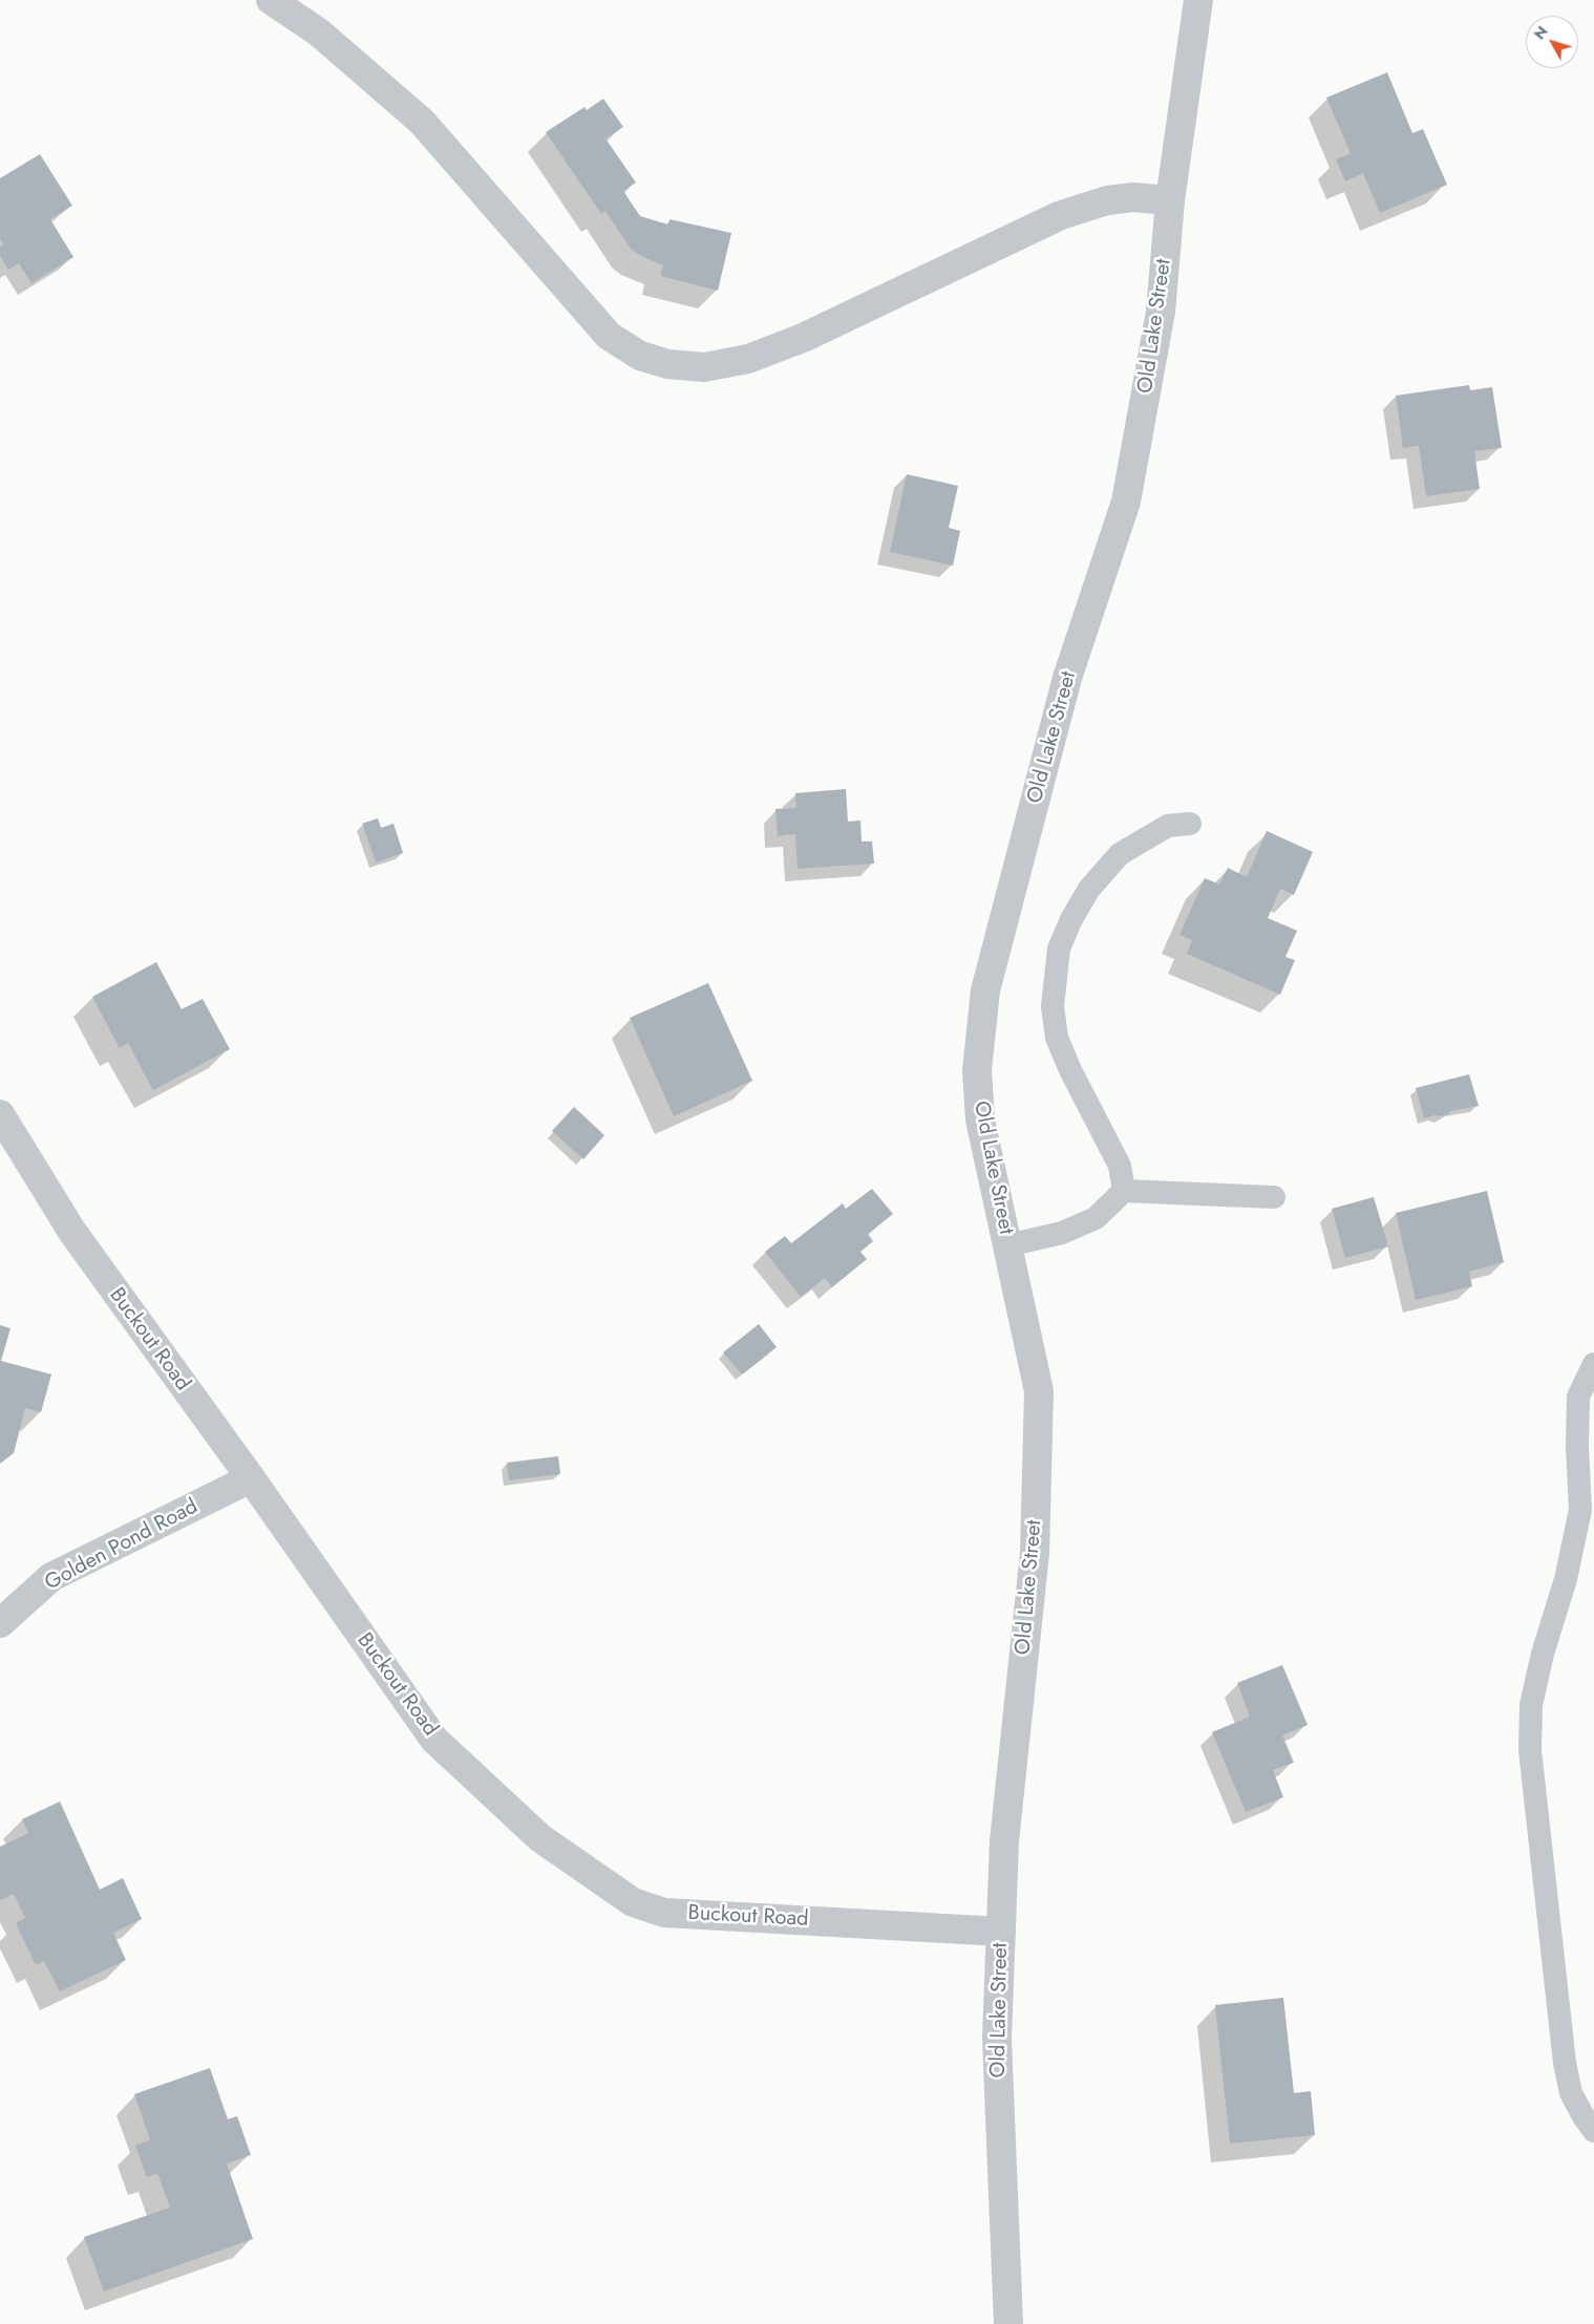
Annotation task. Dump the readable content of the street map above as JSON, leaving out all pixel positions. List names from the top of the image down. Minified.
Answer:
{"streets":{"street":["Old Lake Street","Buckout Road","Golden Pond Road"]},"crossings":[["Old Lake Street","Buckout Road"],["Buckout Road","Golden Pond Road"]],"north":"top left"}
